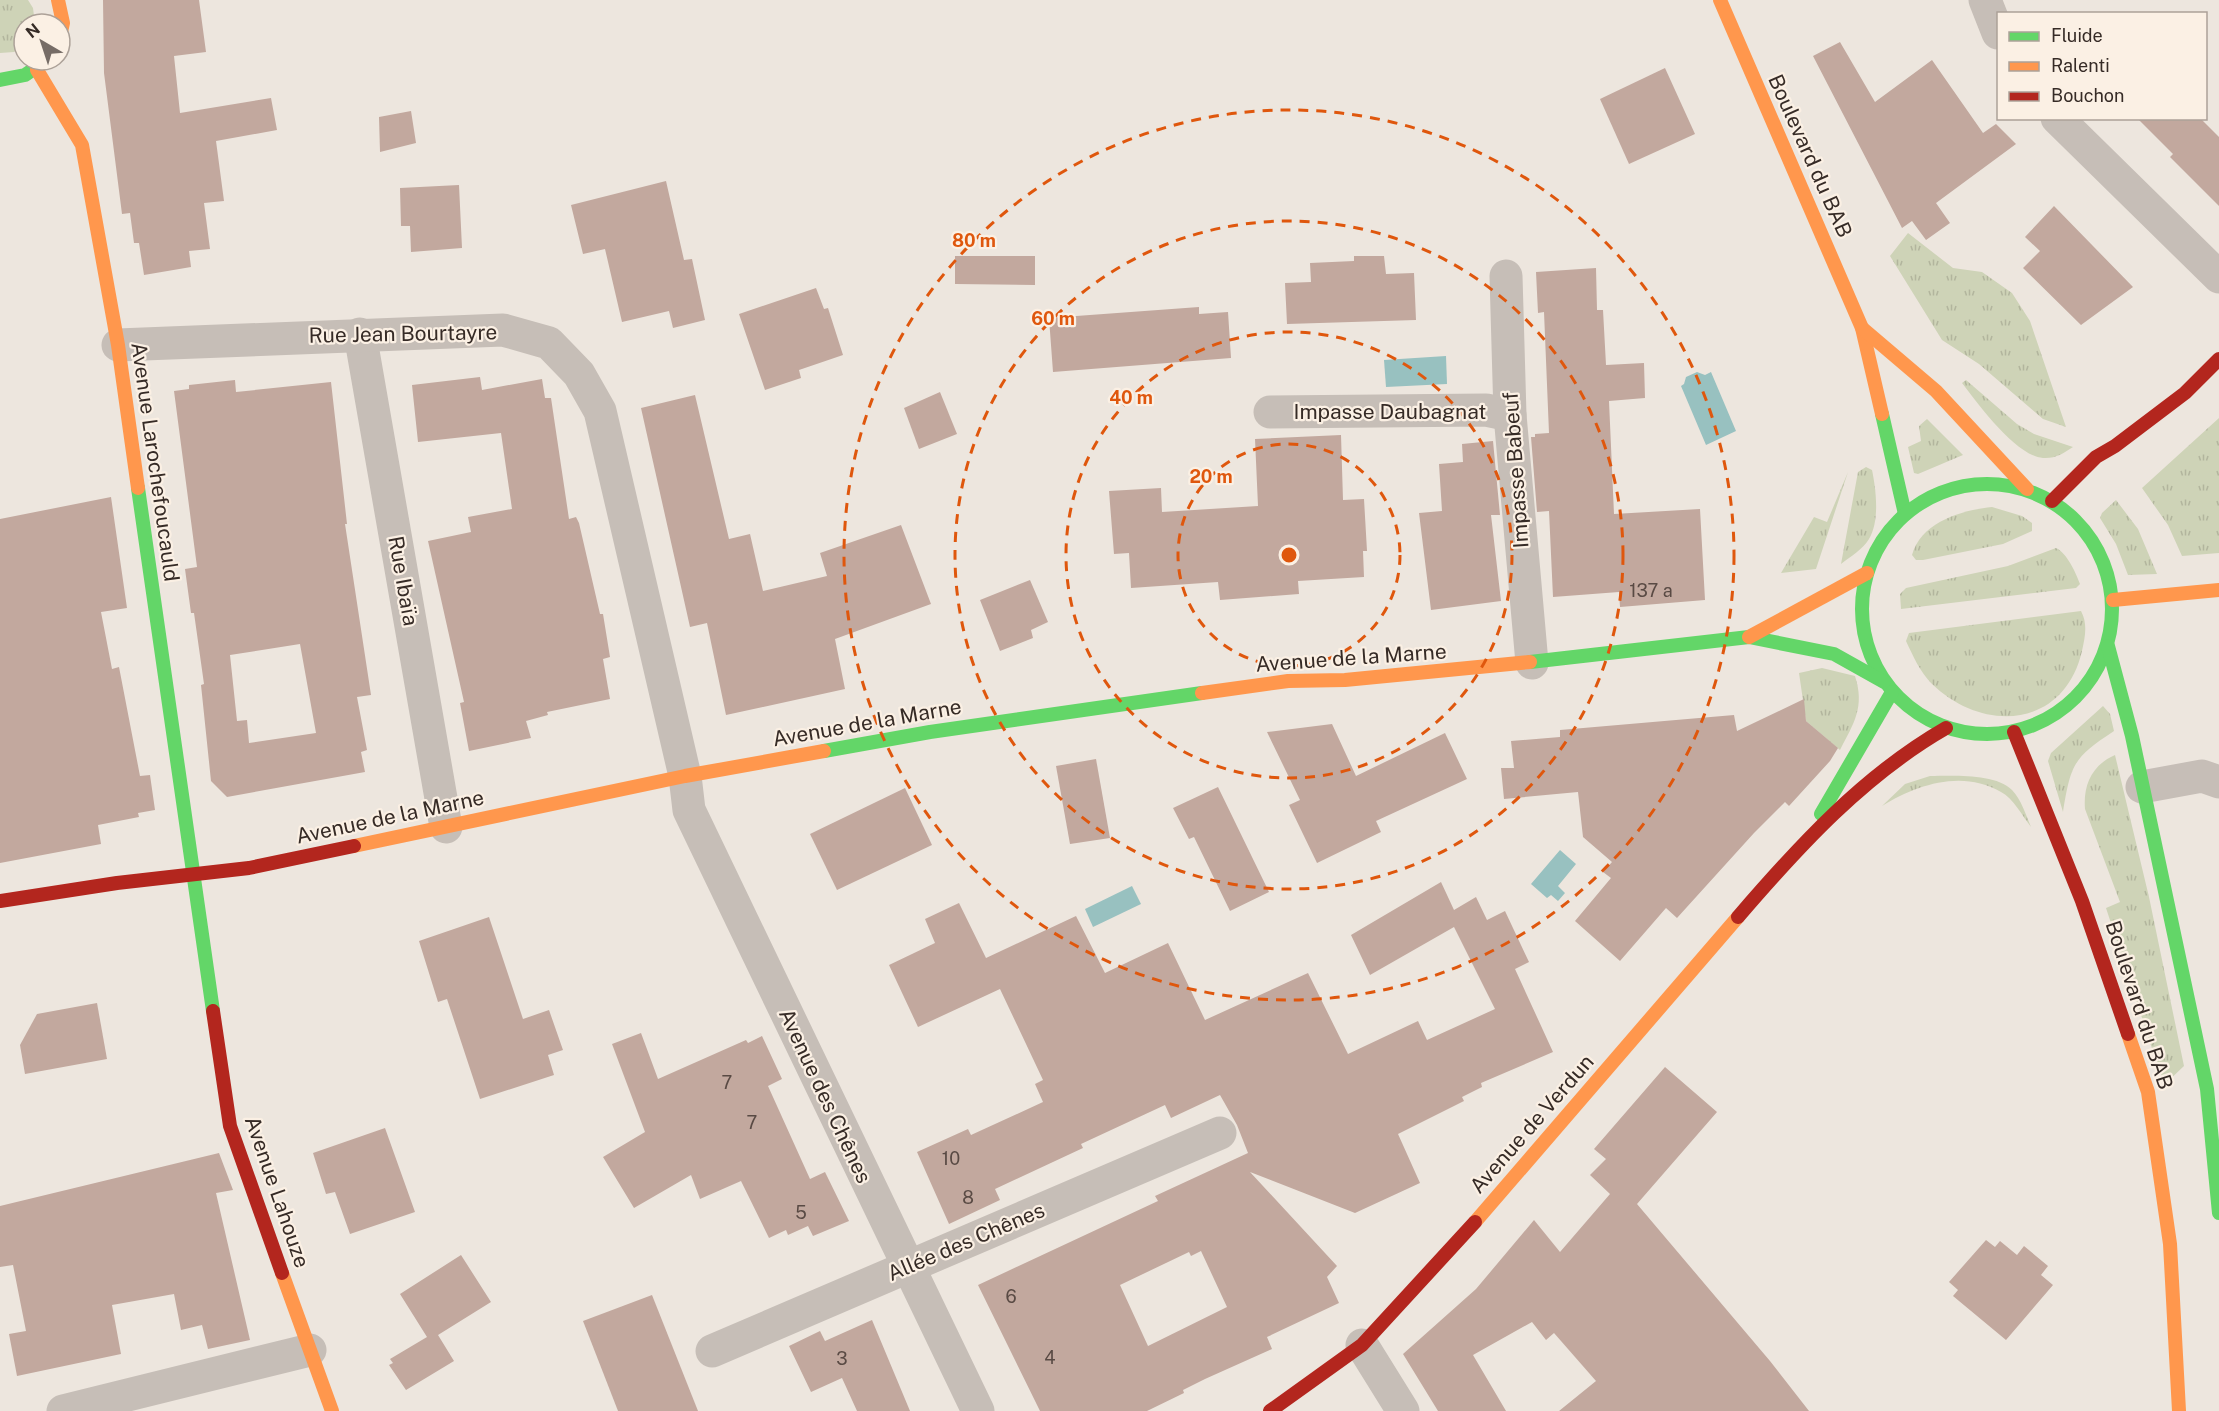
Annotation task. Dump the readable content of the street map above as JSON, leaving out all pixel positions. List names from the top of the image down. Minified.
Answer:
{"streets":{"main road":["Boulevard du BAB","Avenue Larochefoucauld","Avenue de la Marne","Avenue de Verdun","Avenue Lahouze"],"street":["Rue Jean Bourtayre","Impasse Daubagnat","Impasse Babeuf","Rue Ibaïa","Avenue des Chênes","Allée des Chênes"]},"crossings":[["Rue Jean Bourtayre","Avenue Larochefoucauld"],["Rue Jean Bourtayre","Rue Ibaïa"],["Rue Jean Bourtayre","Avenue de la Marne"],["Rue Jean Bourtayre","Avenue des Chênes"],["Impasse Daubagnat","Impasse Babeuf"],["Avenue Larochefoucauld","Avenue de la Marne"],["Avenue Larochefoucauld","Avenue Lahouze"],["Impasse Babeuf","Avenue de la Marne"],["Rue Ibaïa","Avenue de la Marne"],["Avenue de la Marne","Avenue des Chênes"],["Avenue de la Marne","Avenue de Verdun"],["Avenue de la Marne","Avenue Lahouze"],["Avenue des Chênes","Allée des Chênes"]],"house_numbers":["137 a","7","7","10","8","5","6","4","3"],"legend":["Fluide","Ralenti","Bouchon"],"north":"top left","rings":["80 m","60 m","40 m","20 m"]}
